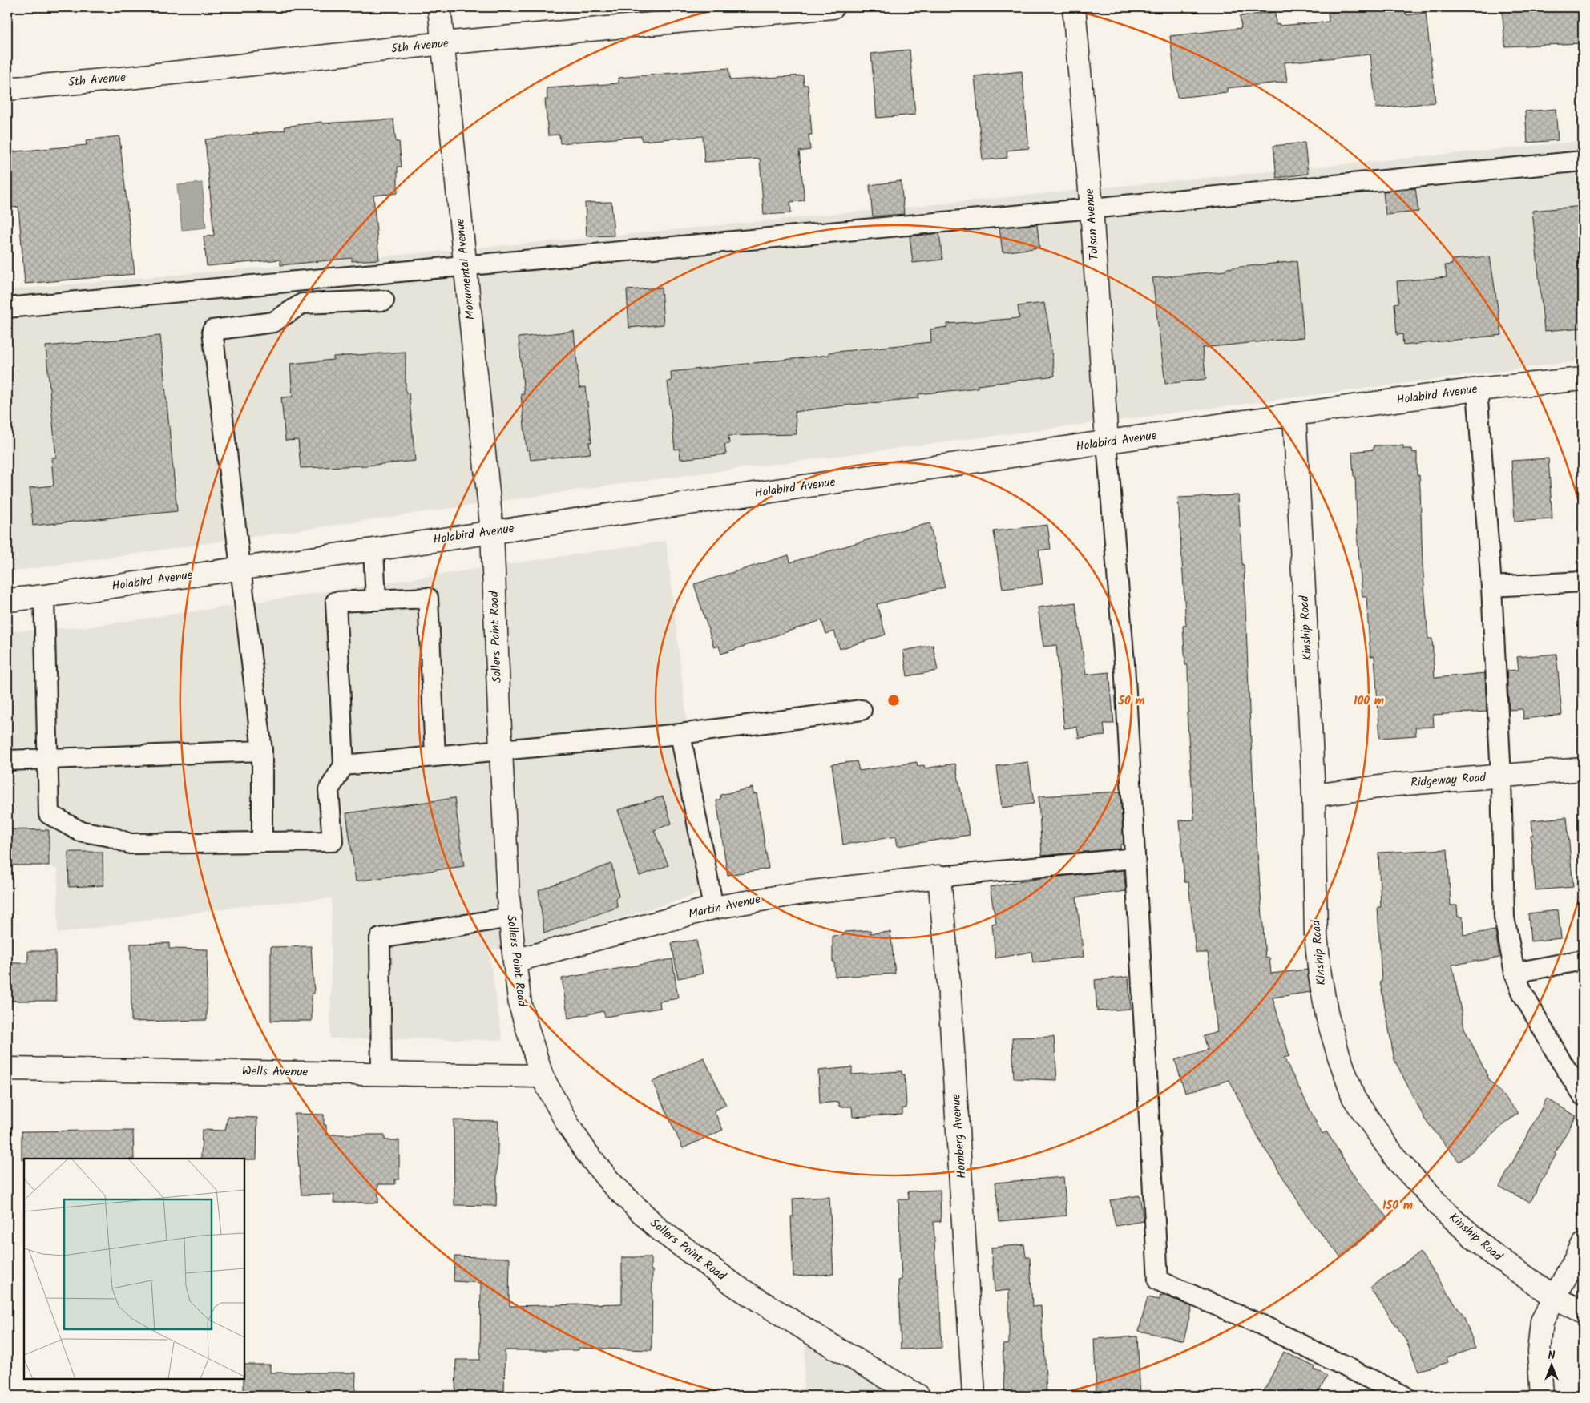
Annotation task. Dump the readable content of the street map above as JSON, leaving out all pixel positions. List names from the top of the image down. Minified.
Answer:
{"streets":{"street":["5th Avenue","Tolson Avenue","Monumental Avenue","Holabird Avenue","Kinship Road","Sollers Point Road","Ridgeway Road","Martin Avenue","Wells Avenue","Homberg Avenue"]},"crossings":[["5th Avenue","Monumental Avenue"],["Tolson Avenue","Holabird Avenue"],["Monumental Avenue","Holabird Avenue"],["Monumental Avenue","Sollers Point Road"],["Holabird Avenue","Kinship Road"],["Holabird Avenue","Sollers Point Road"],["Kinship Road","Ridgeway Road"],["Sollers Point Road","Martin Avenue"],["Sollers Point Road","Wells Avenue"],["Martin Avenue","Homberg Avenue"]],"north":"top","rings":["50 m","100 m","150 m"]}
